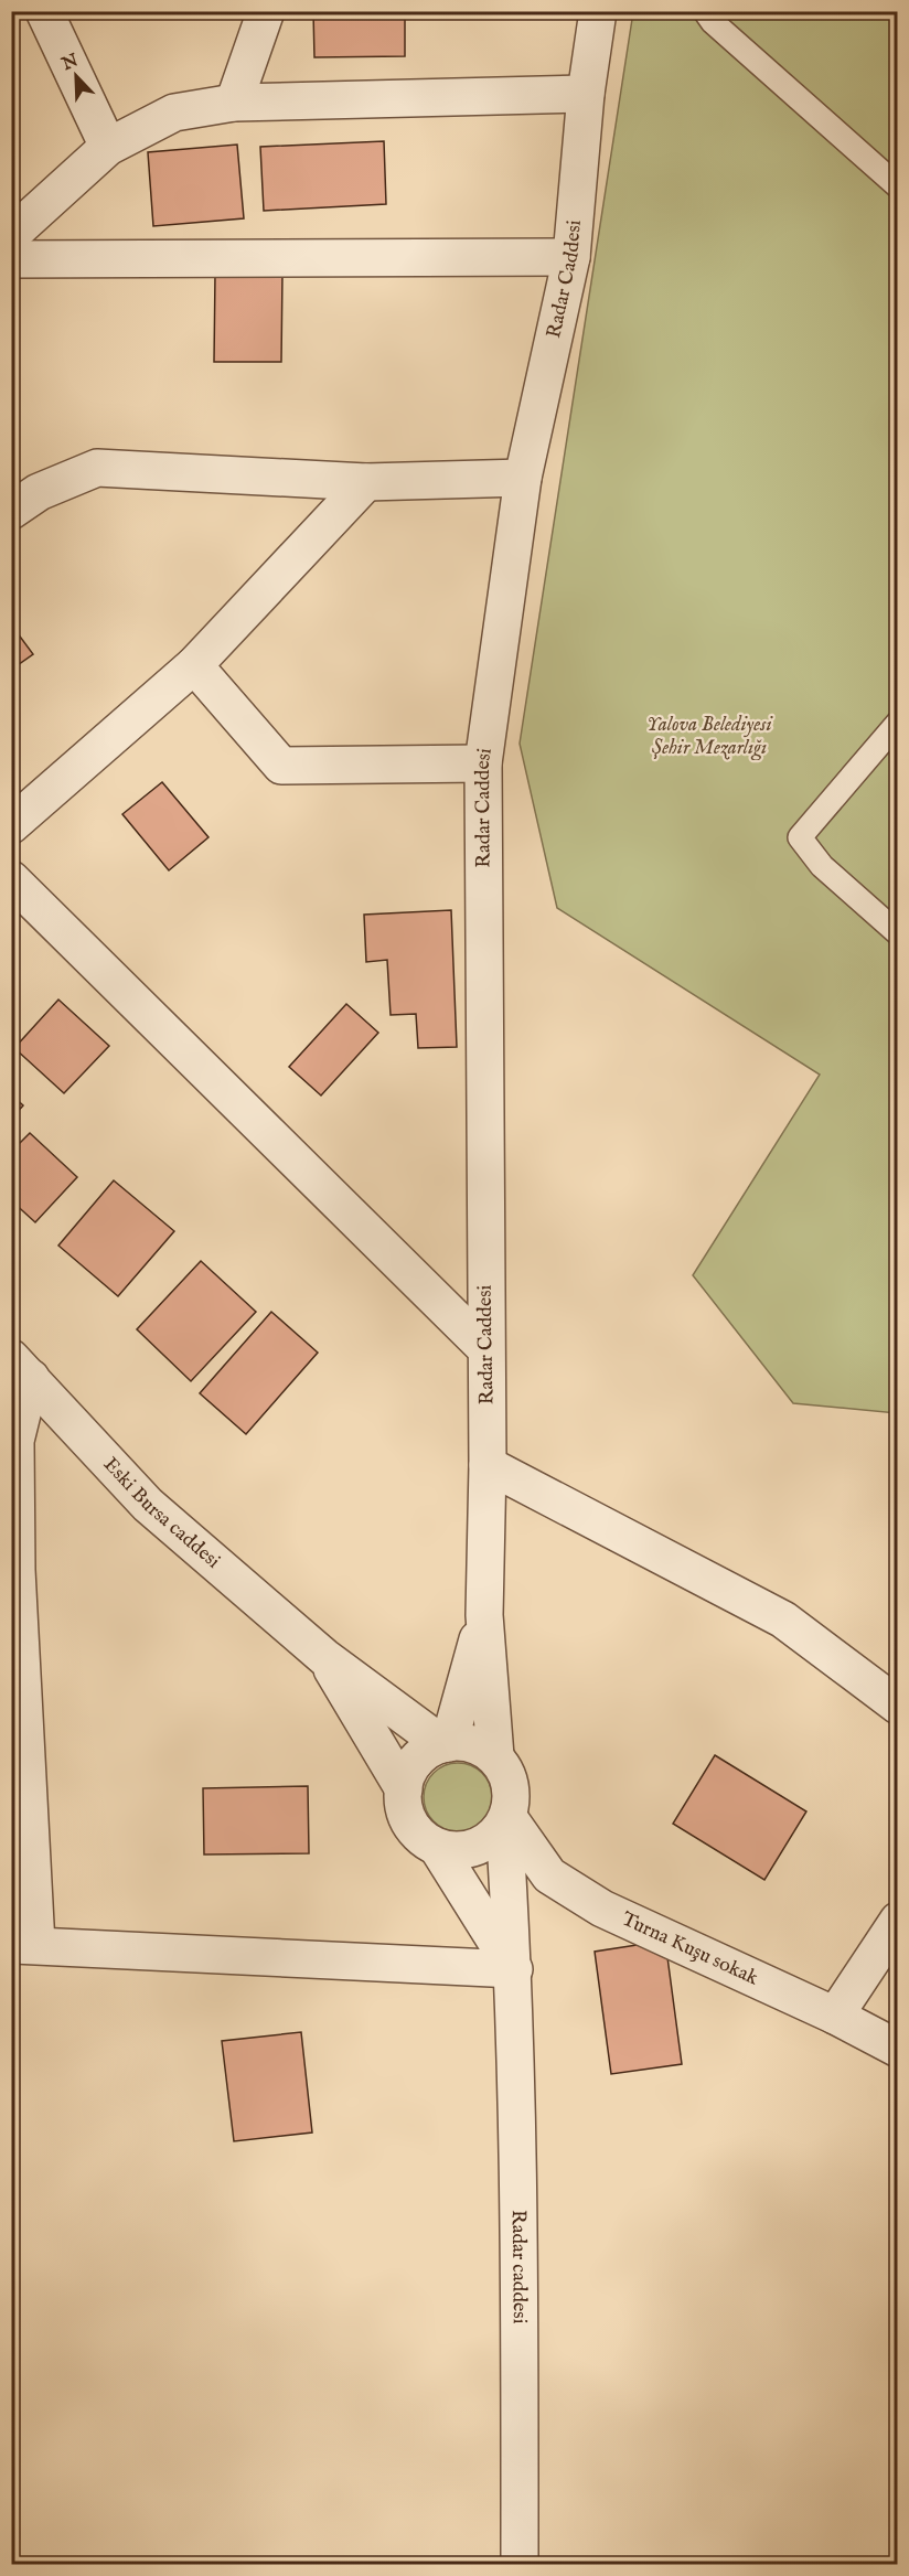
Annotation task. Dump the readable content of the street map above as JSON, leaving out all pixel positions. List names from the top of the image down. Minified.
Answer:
{"streets":{"street":["Radar Caddesi","Eski Bursa caddesi","Turna Kuşu sokak","Radar caddesi"]},"crossings":[["Radar Caddesi","Eski Bursa caddesi"],["Radar Caddesi","Turna Kuşu sokak"],["Radar Caddesi","Radar caddesi"],["Eski Bursa caddesi","Turna Kuşu sokak"],["Eski Bursa caddesi","Radar caddesi"],["Turna Kuşu sokak","Radar caddesi"]],"parks":["Yalova Belediyesi Şehir Mezarlığı"],"north":"top left"}
